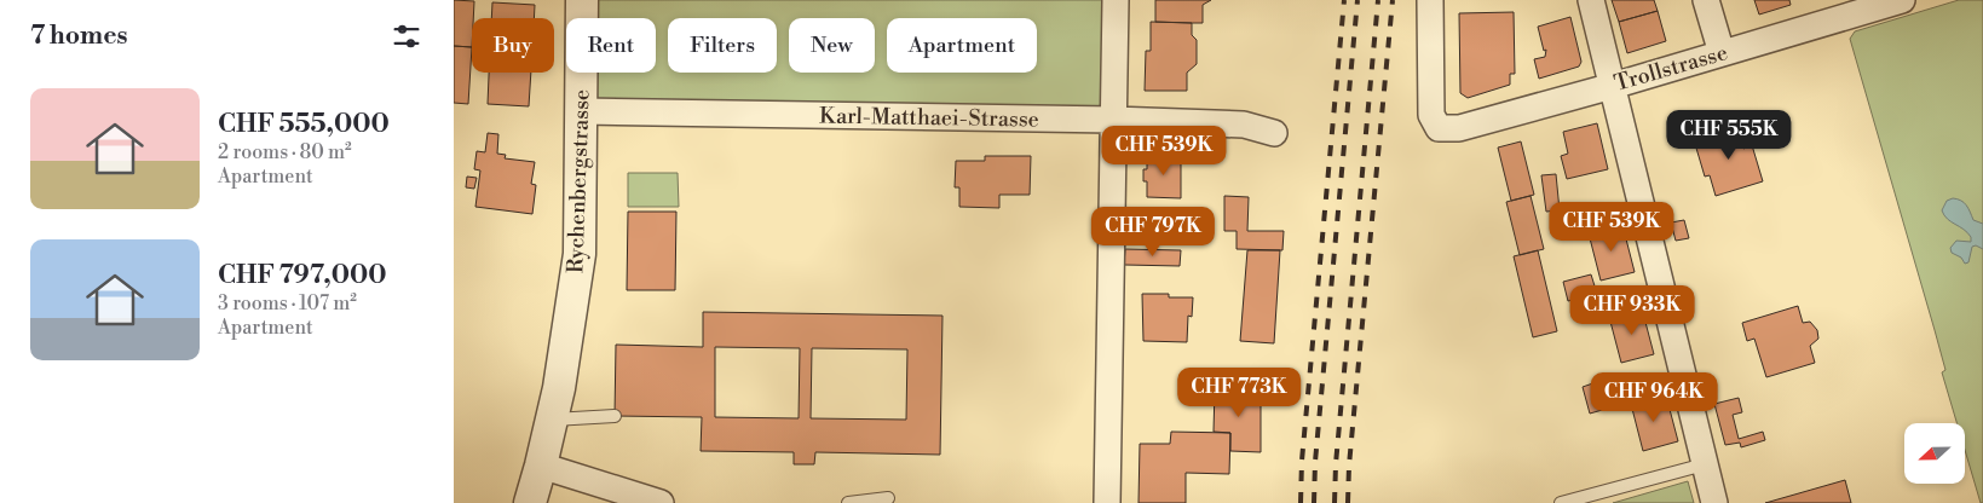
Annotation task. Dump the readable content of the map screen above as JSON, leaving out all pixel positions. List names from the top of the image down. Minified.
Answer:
{"streets":{"street":["Trollstrasse","Karl-Matthaei-Strasse","Rychenbergstrasse"]},"crossings":[["Karl-Matthaei-Strasse","Rychenbergstrasse"]],"north":"left","page":{"heading":"7 homes","chip":["Buy","Rent","Filters","New","Apartment"],"list":[{"name":"CHF 555,000","note":"2 rooms · 80 m² · Apartment"},{"name":"CHF 797,000","note":"3 rooms · 107 m² · Apartment"}],"price":["CHF 555K","CHF 539K","CHF 539K","CHF 797K","CHF 933K","CHF 773K","CHF 964K"]}}
